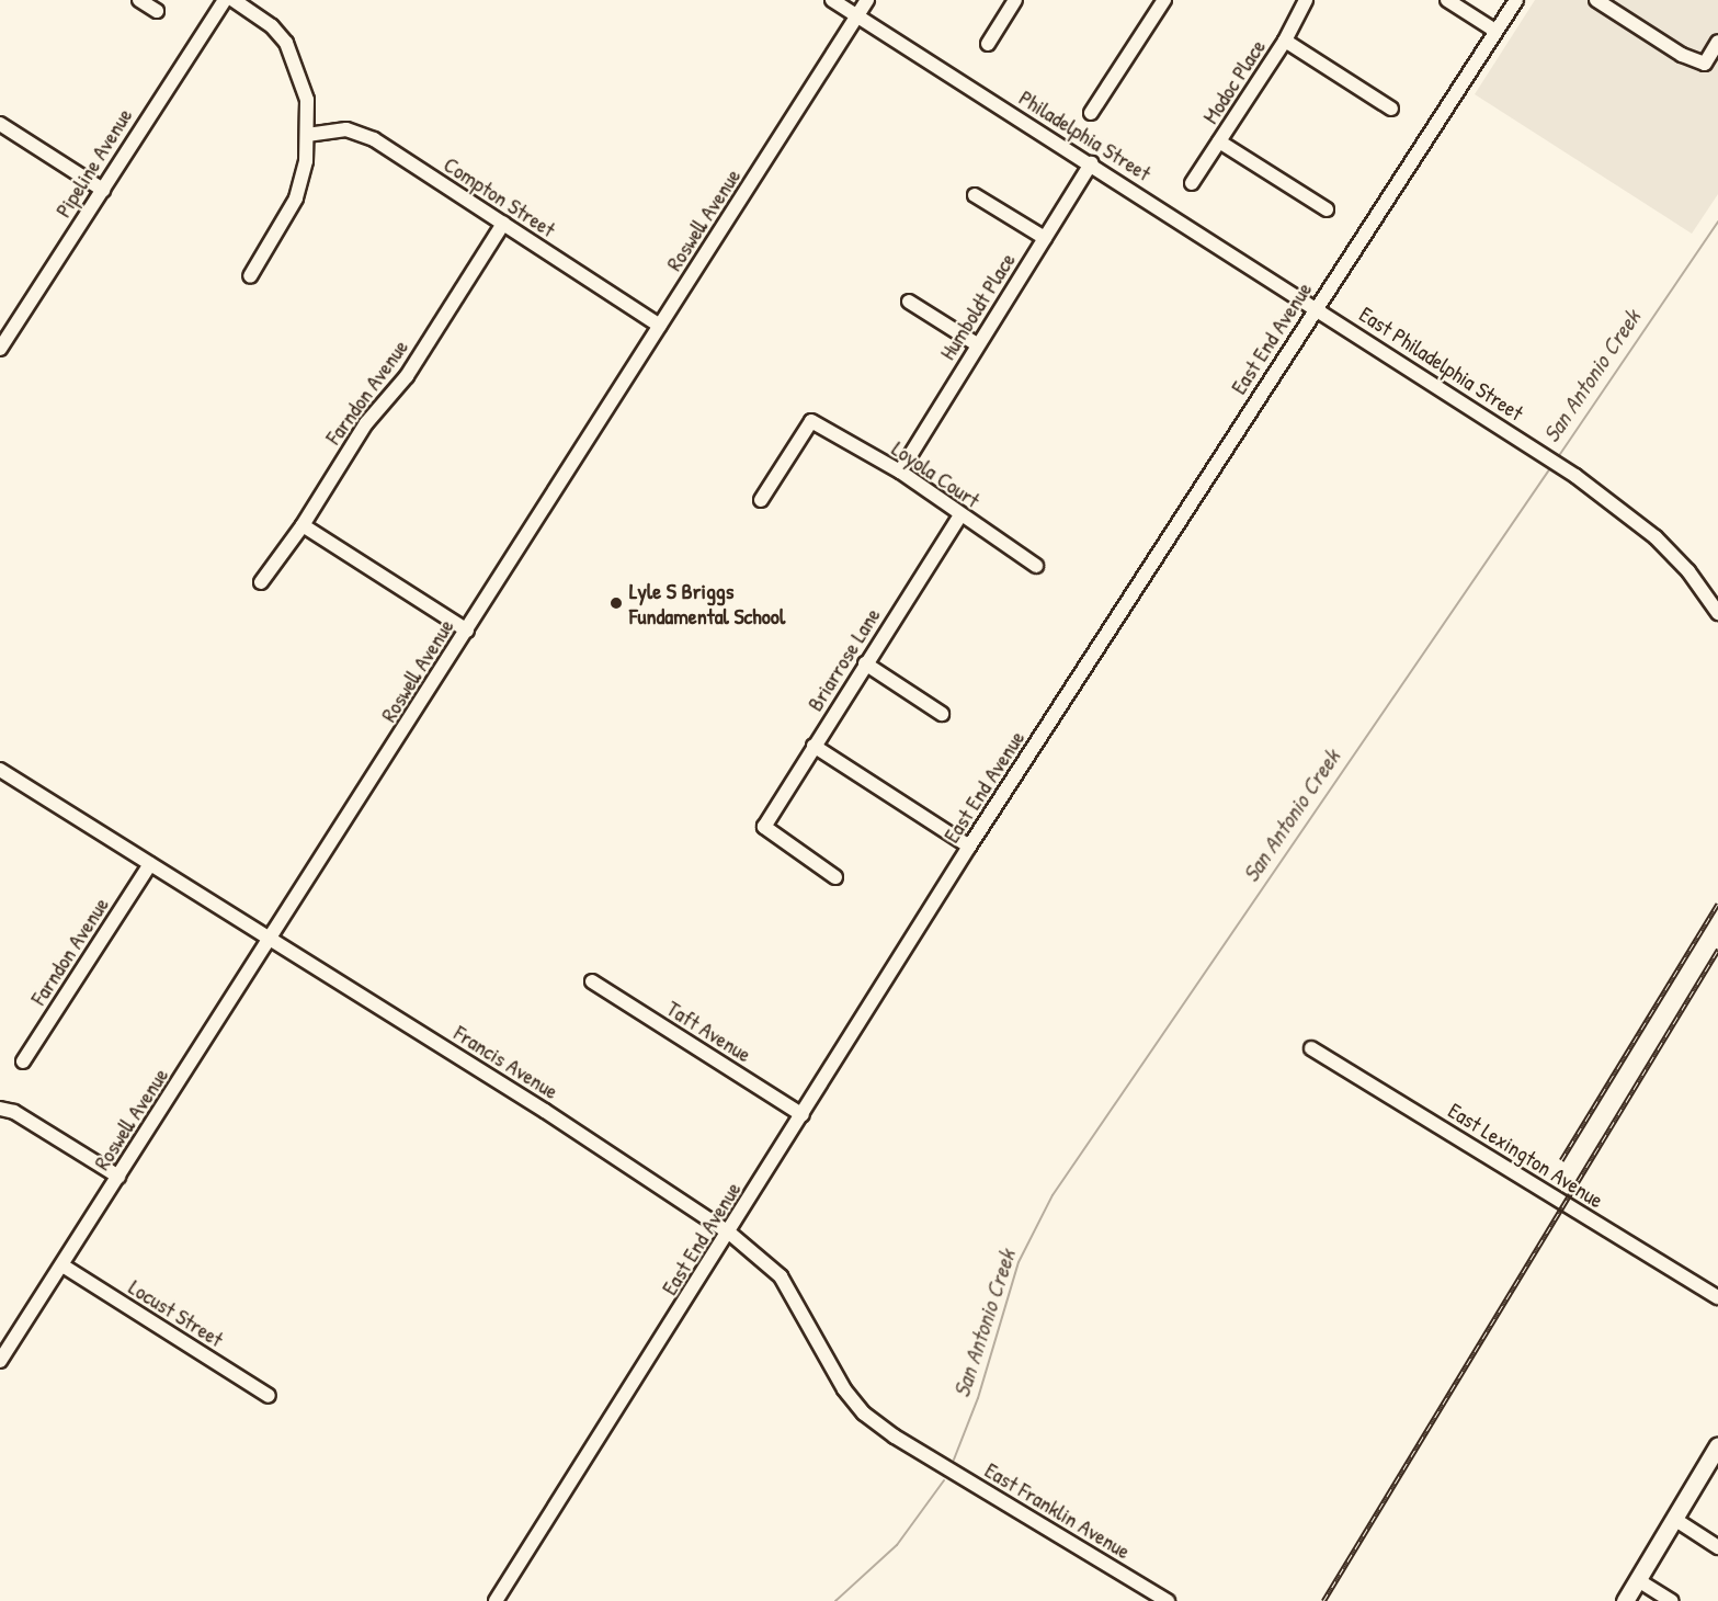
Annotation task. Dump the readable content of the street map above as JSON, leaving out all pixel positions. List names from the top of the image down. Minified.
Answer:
{"streets":{"street":["Modoc Place","Philadelphia Street","Pipeline Avenue","Compton Street","Roswell Avenue","Humboldt Place","East End Avenue","East Philadelphia Street","Farndon Avenue","Loyola Court","Briarrose Lane","Taft Avenue","Francis Avenue","East Lexington Avenue","Locust Street","East Franklin Avenue"]},"crossings":[["Philadelphia Street","Roswell Avenue"],["Philadelphia Street","Humboldt Place"],["Philadelphia Street","East End Avenue"],["Philadelphia Street","East Philadelphia Street"],["Compton Street","Roswell Avenue"],["Compton Street","Farndon Avenue"],["Roswell Avenue","Francis Avenue"],["Roswell Avenue","Locust Street"],["Humboldt Place","Loyola Court"],["East End Avenue","East Philadelphia Street"],["East End Avenue","Taft Avenue"],["East End Avenue","Francis Avenue"],["Farndon Avenue","Francis Avenue"],["Loyola Court","Briarrose Lane"],["Francis Avenue","East Franklin Avenue"]],"water":["San Antonio Creek"],"places":["Lyle S Briggs Fundamental School"]}
